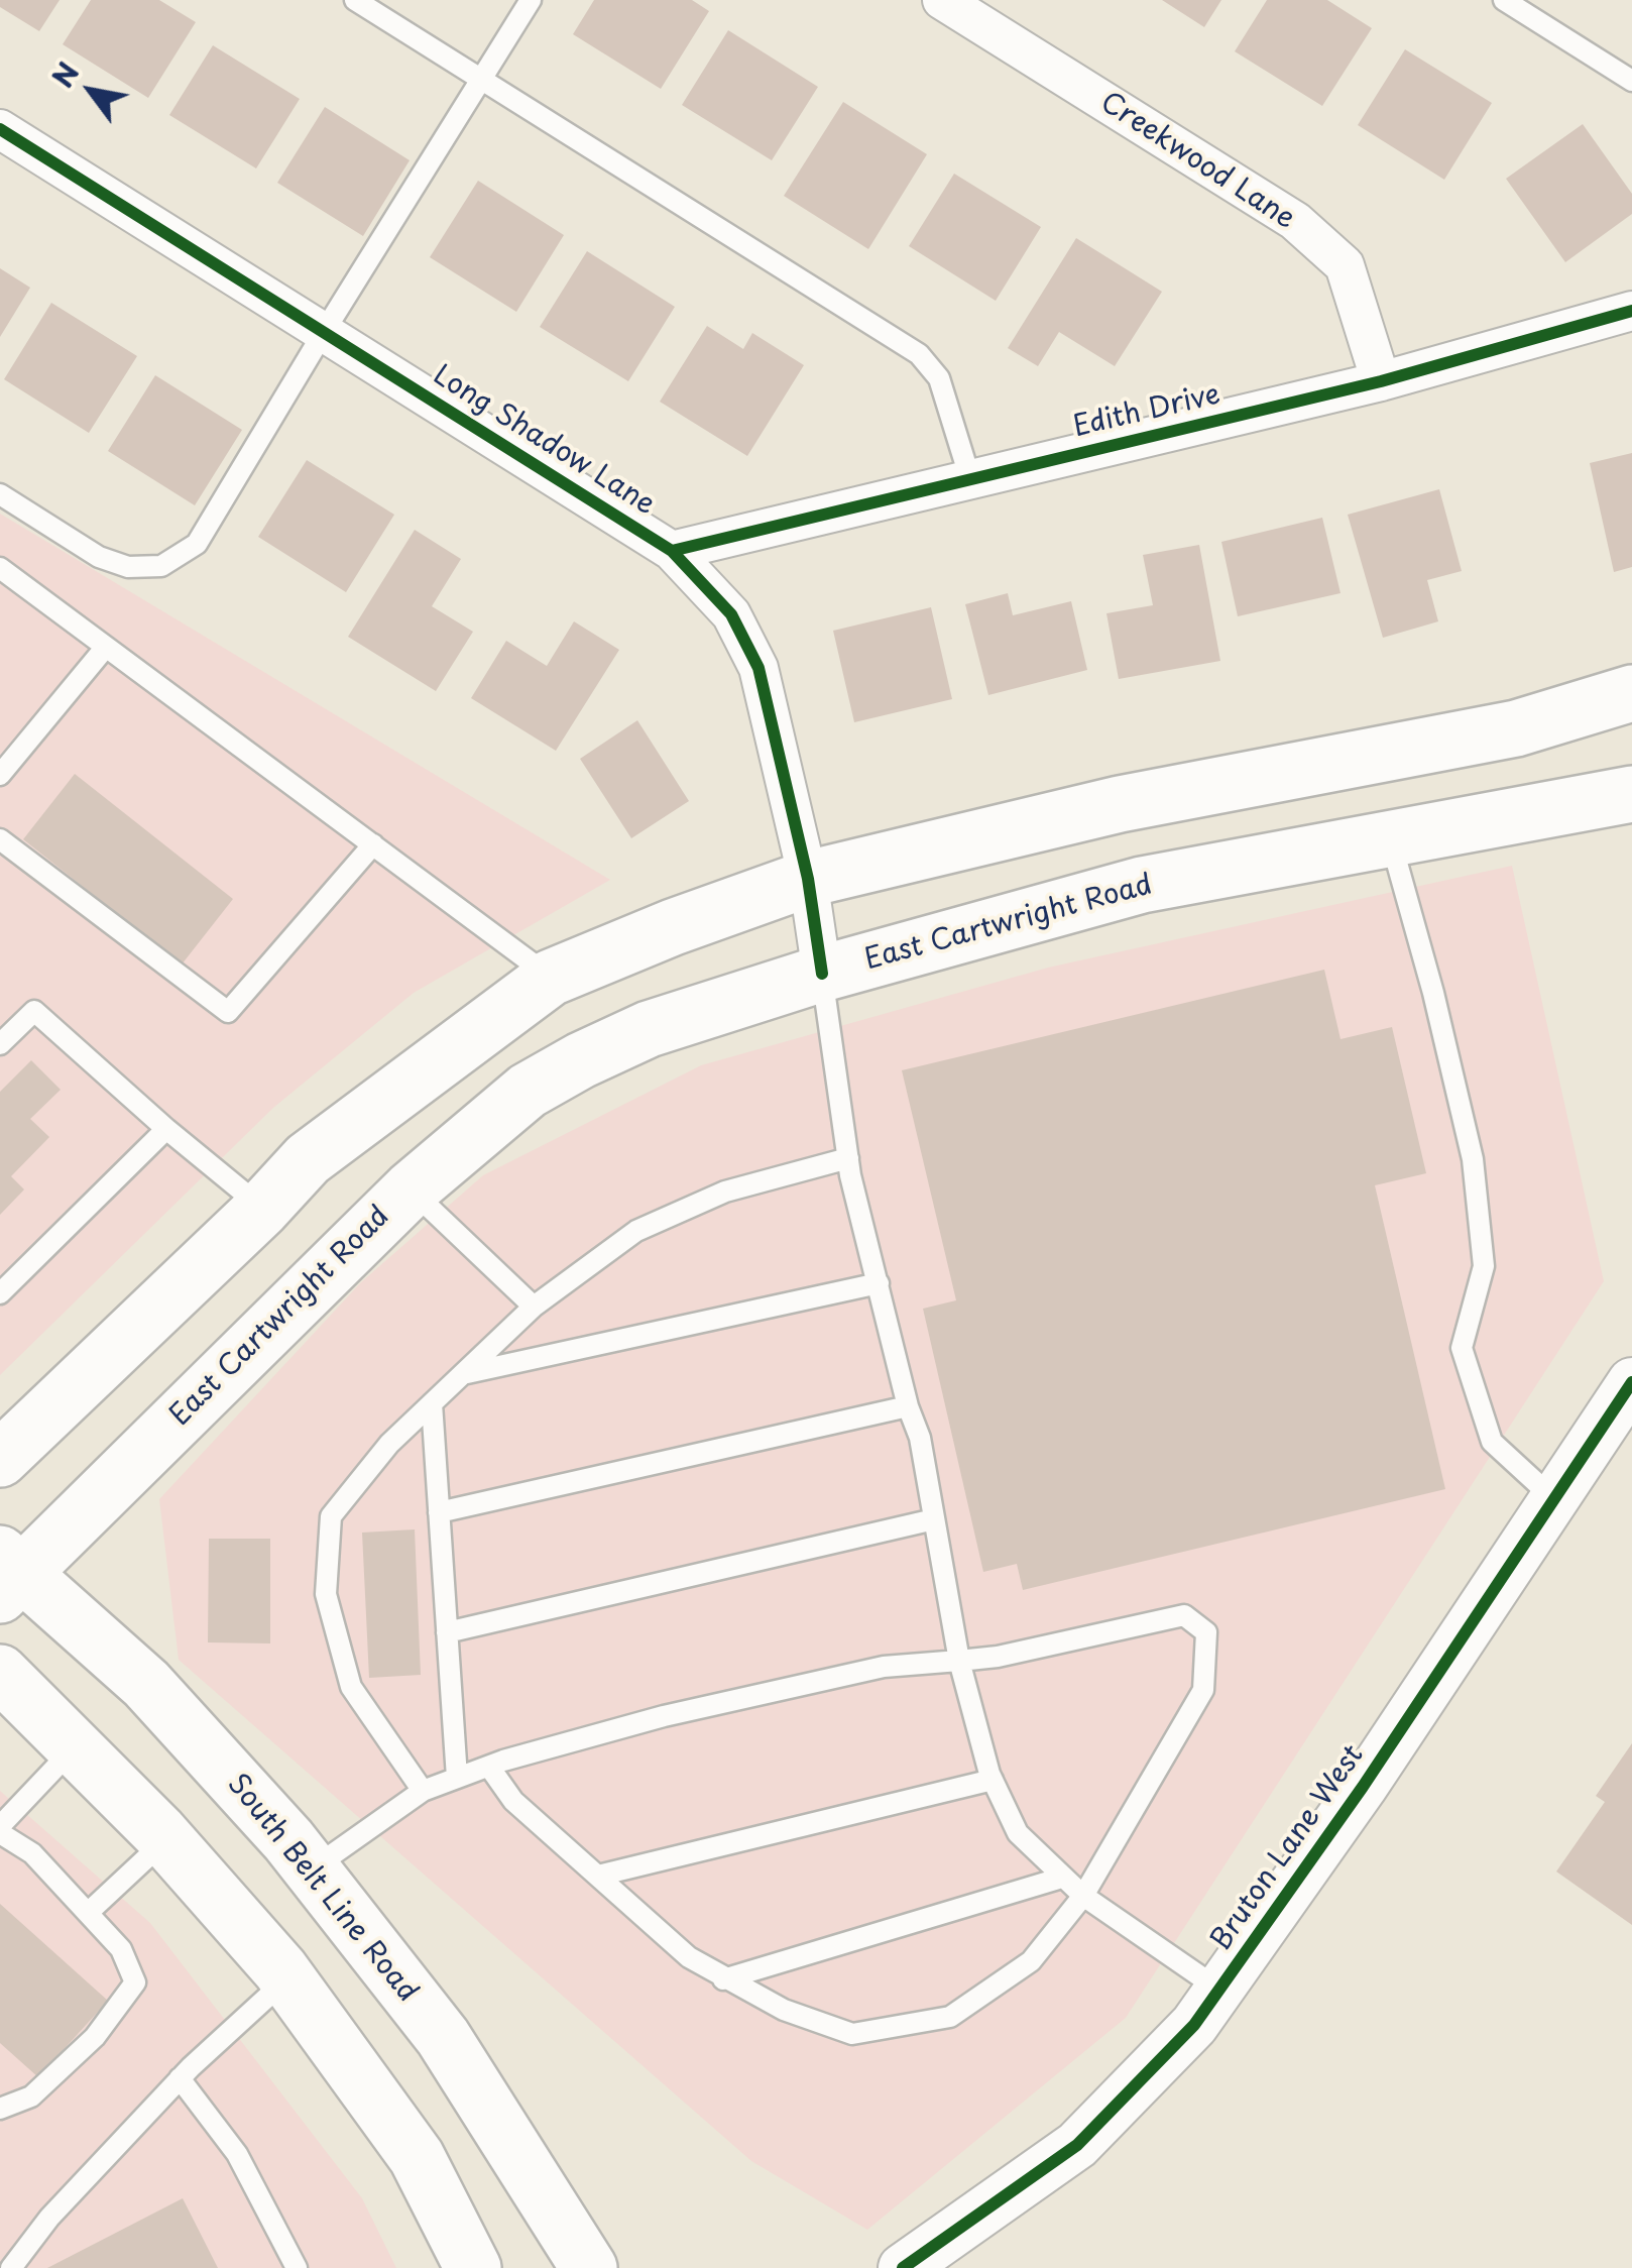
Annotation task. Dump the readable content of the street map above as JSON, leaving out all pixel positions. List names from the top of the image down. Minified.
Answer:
{"streets":{"main road":["East Cartwright Road","South Belt Line Road"],"street":["Creekwood Lane","Edith Drive","Long Shadow Lane","Bruton Lane West"]},"crossings":[["Creekwood Lane","Edith Drive"],["Edith Drive","Long Shadow Lane"],["Long Shadow Lane","East Cartwright Road"],["East Cartwright Road","South Belt Line Road"]],"north":"top left"}
